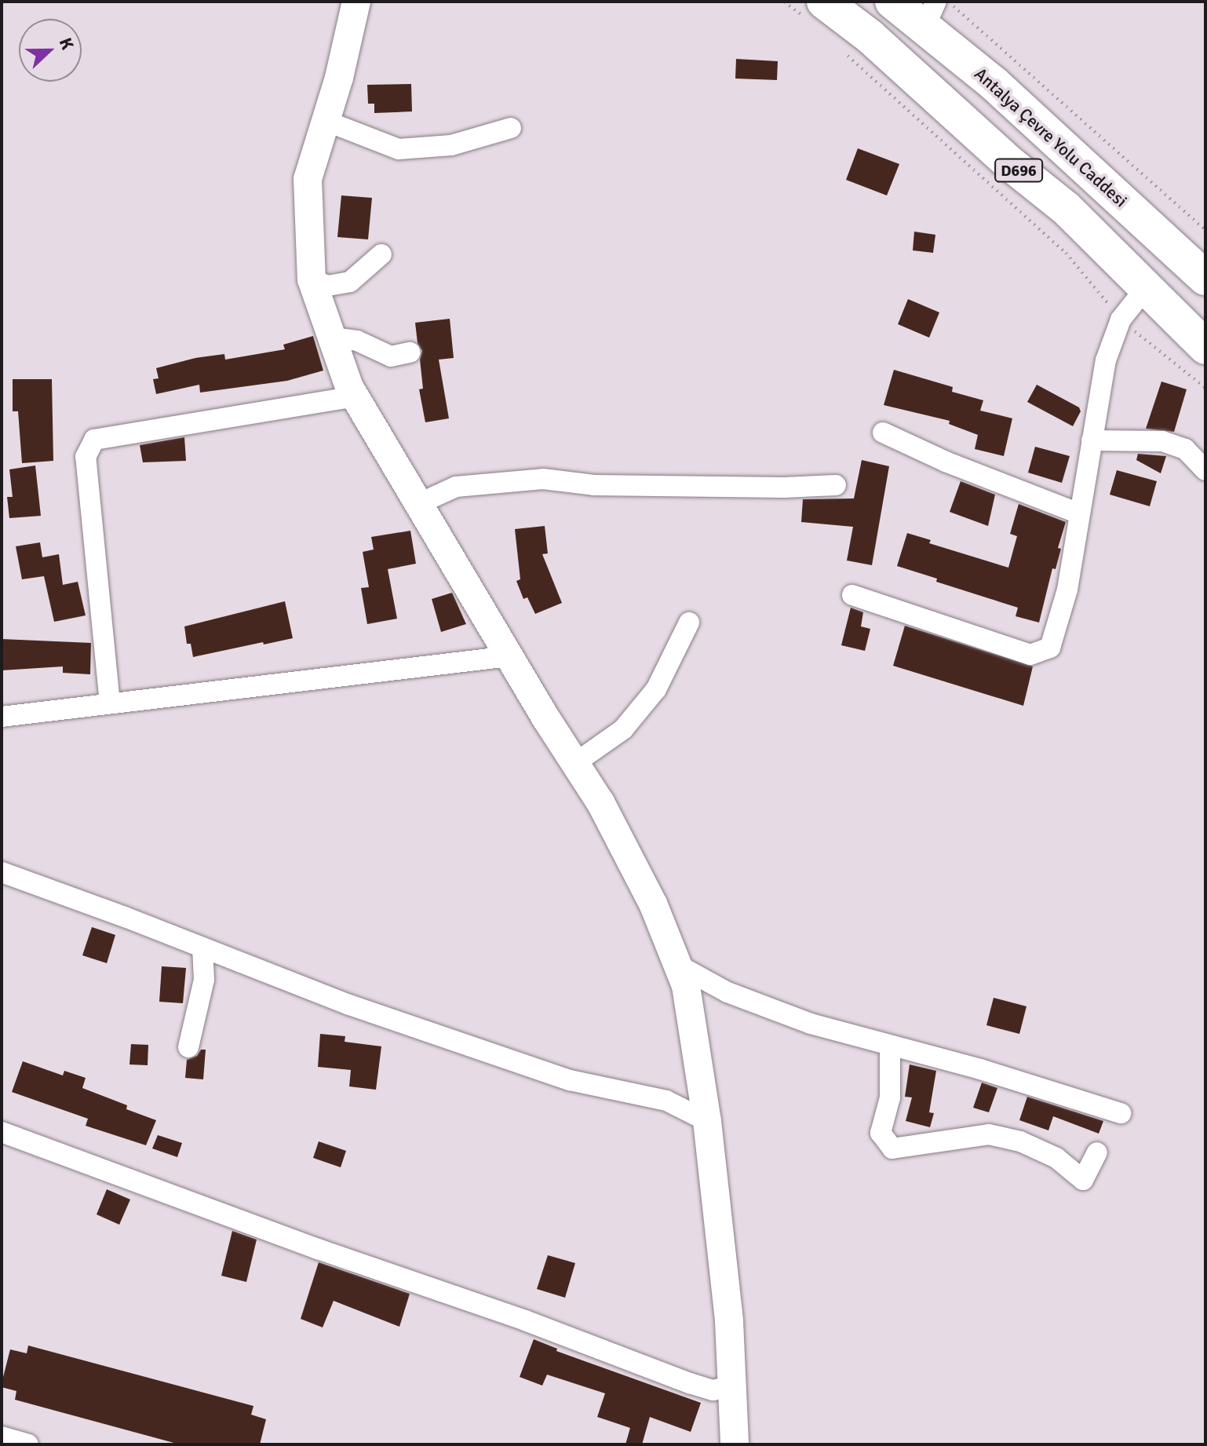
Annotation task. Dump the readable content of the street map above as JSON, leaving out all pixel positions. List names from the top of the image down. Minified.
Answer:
{"streets":{"highway":["Antalya Çevre Yolu Caddesi","D696"]},"north":"right"}
